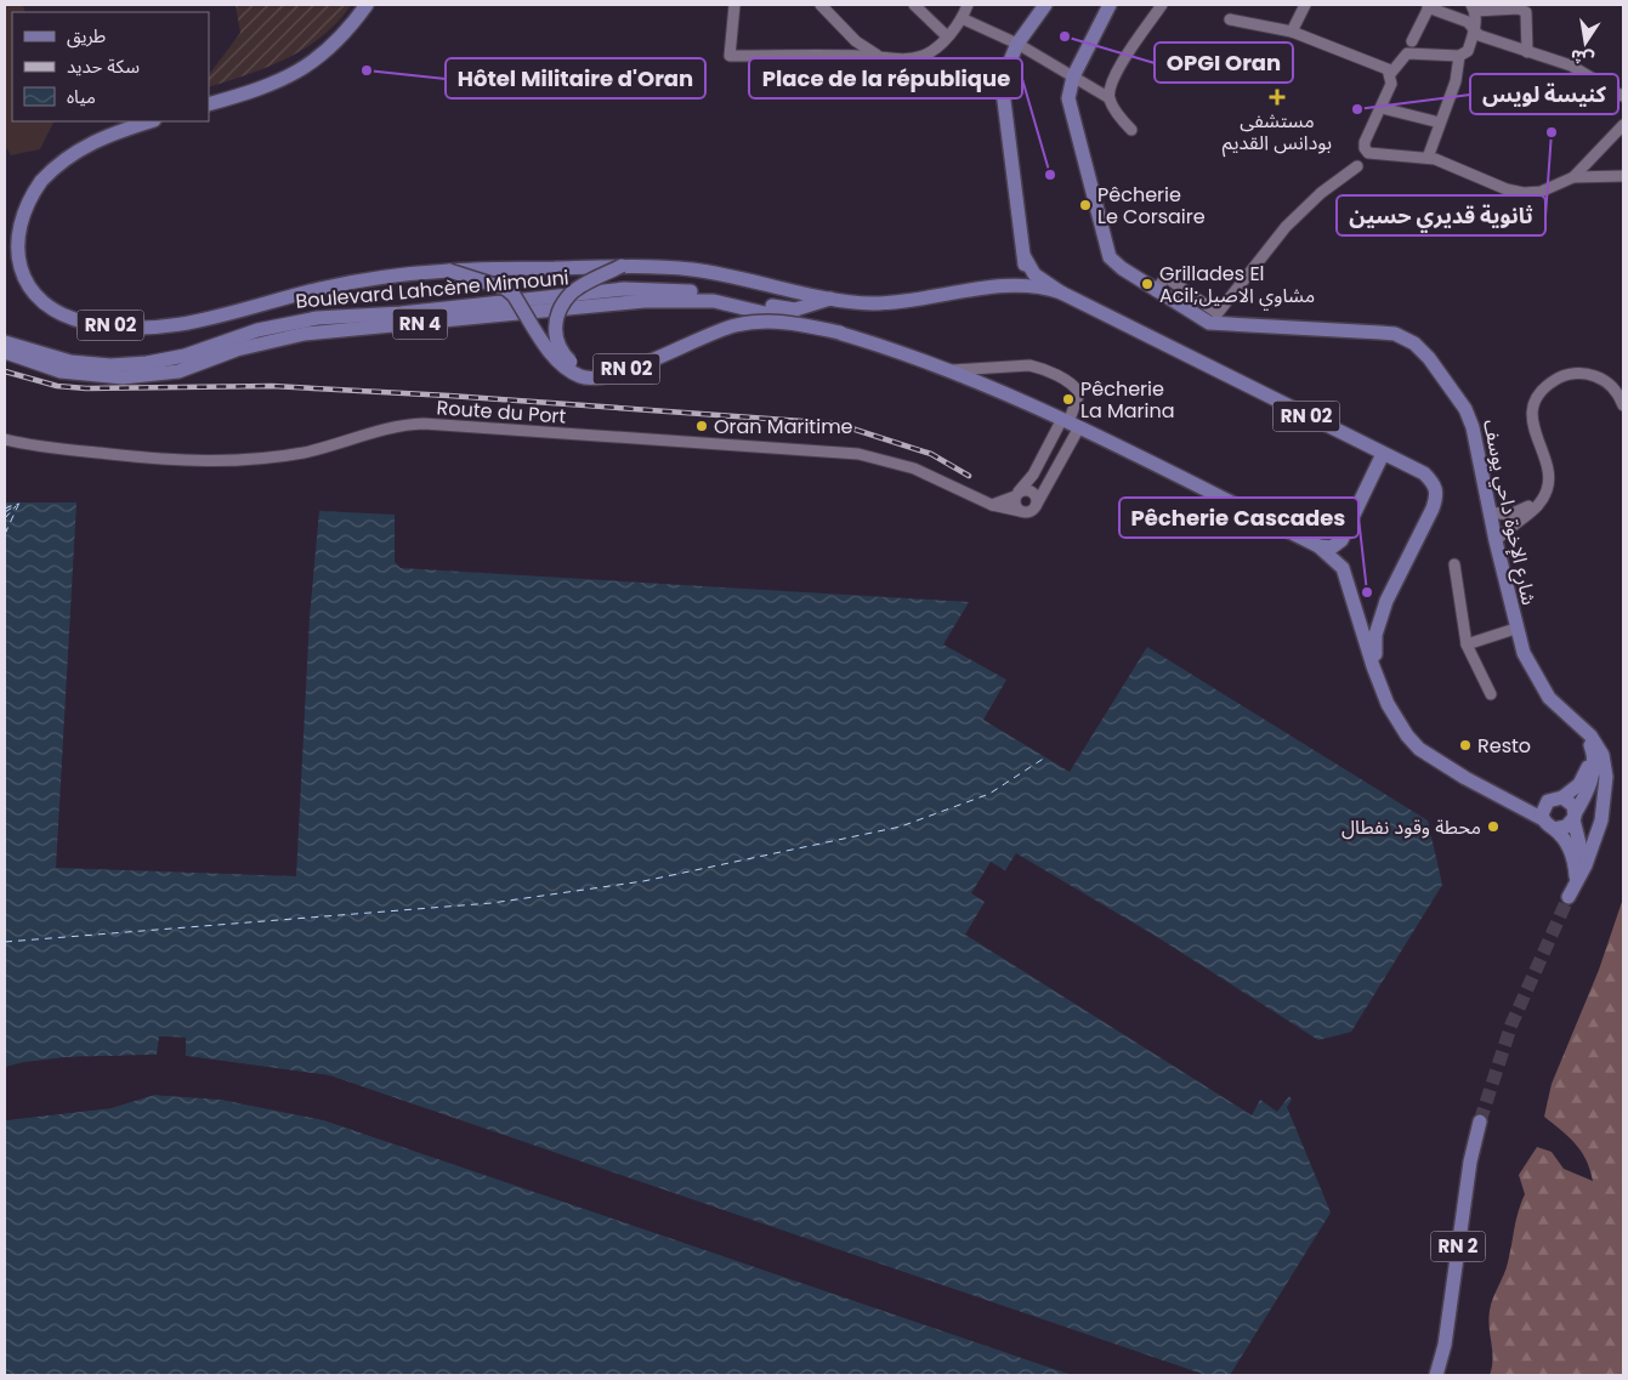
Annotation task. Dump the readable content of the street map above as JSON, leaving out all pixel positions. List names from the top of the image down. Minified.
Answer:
{"streets":{"main road":["Boulevard Lahcène Mimouni","RN 4","RN 02","شارع الإخوة داحي يوسف","RN 2"],"street":["Route du Port"]},"crossings":[["Boulevard Lahcène Mimouni","RN 02"],["RN 02","شارع الإخوة داحي يوسف"]],"places":{"other":["OPGI Oran","Hôtel Militaire d'Oran","كنيسة لويس","ثانوية قديري حسين","Place de la république","Pêcherie Le Corsaire","Grillades El Acil;مشاوي الاصيل","Pêcherie La Marina","Oran Maritime","Pêcherie Cascades","Resto","محطة وقود نفطال"],"health":["مستشفى بودانس القديم"]},"legend":["طريق","سكة حديد","مياه"],"north":"bottom"}
